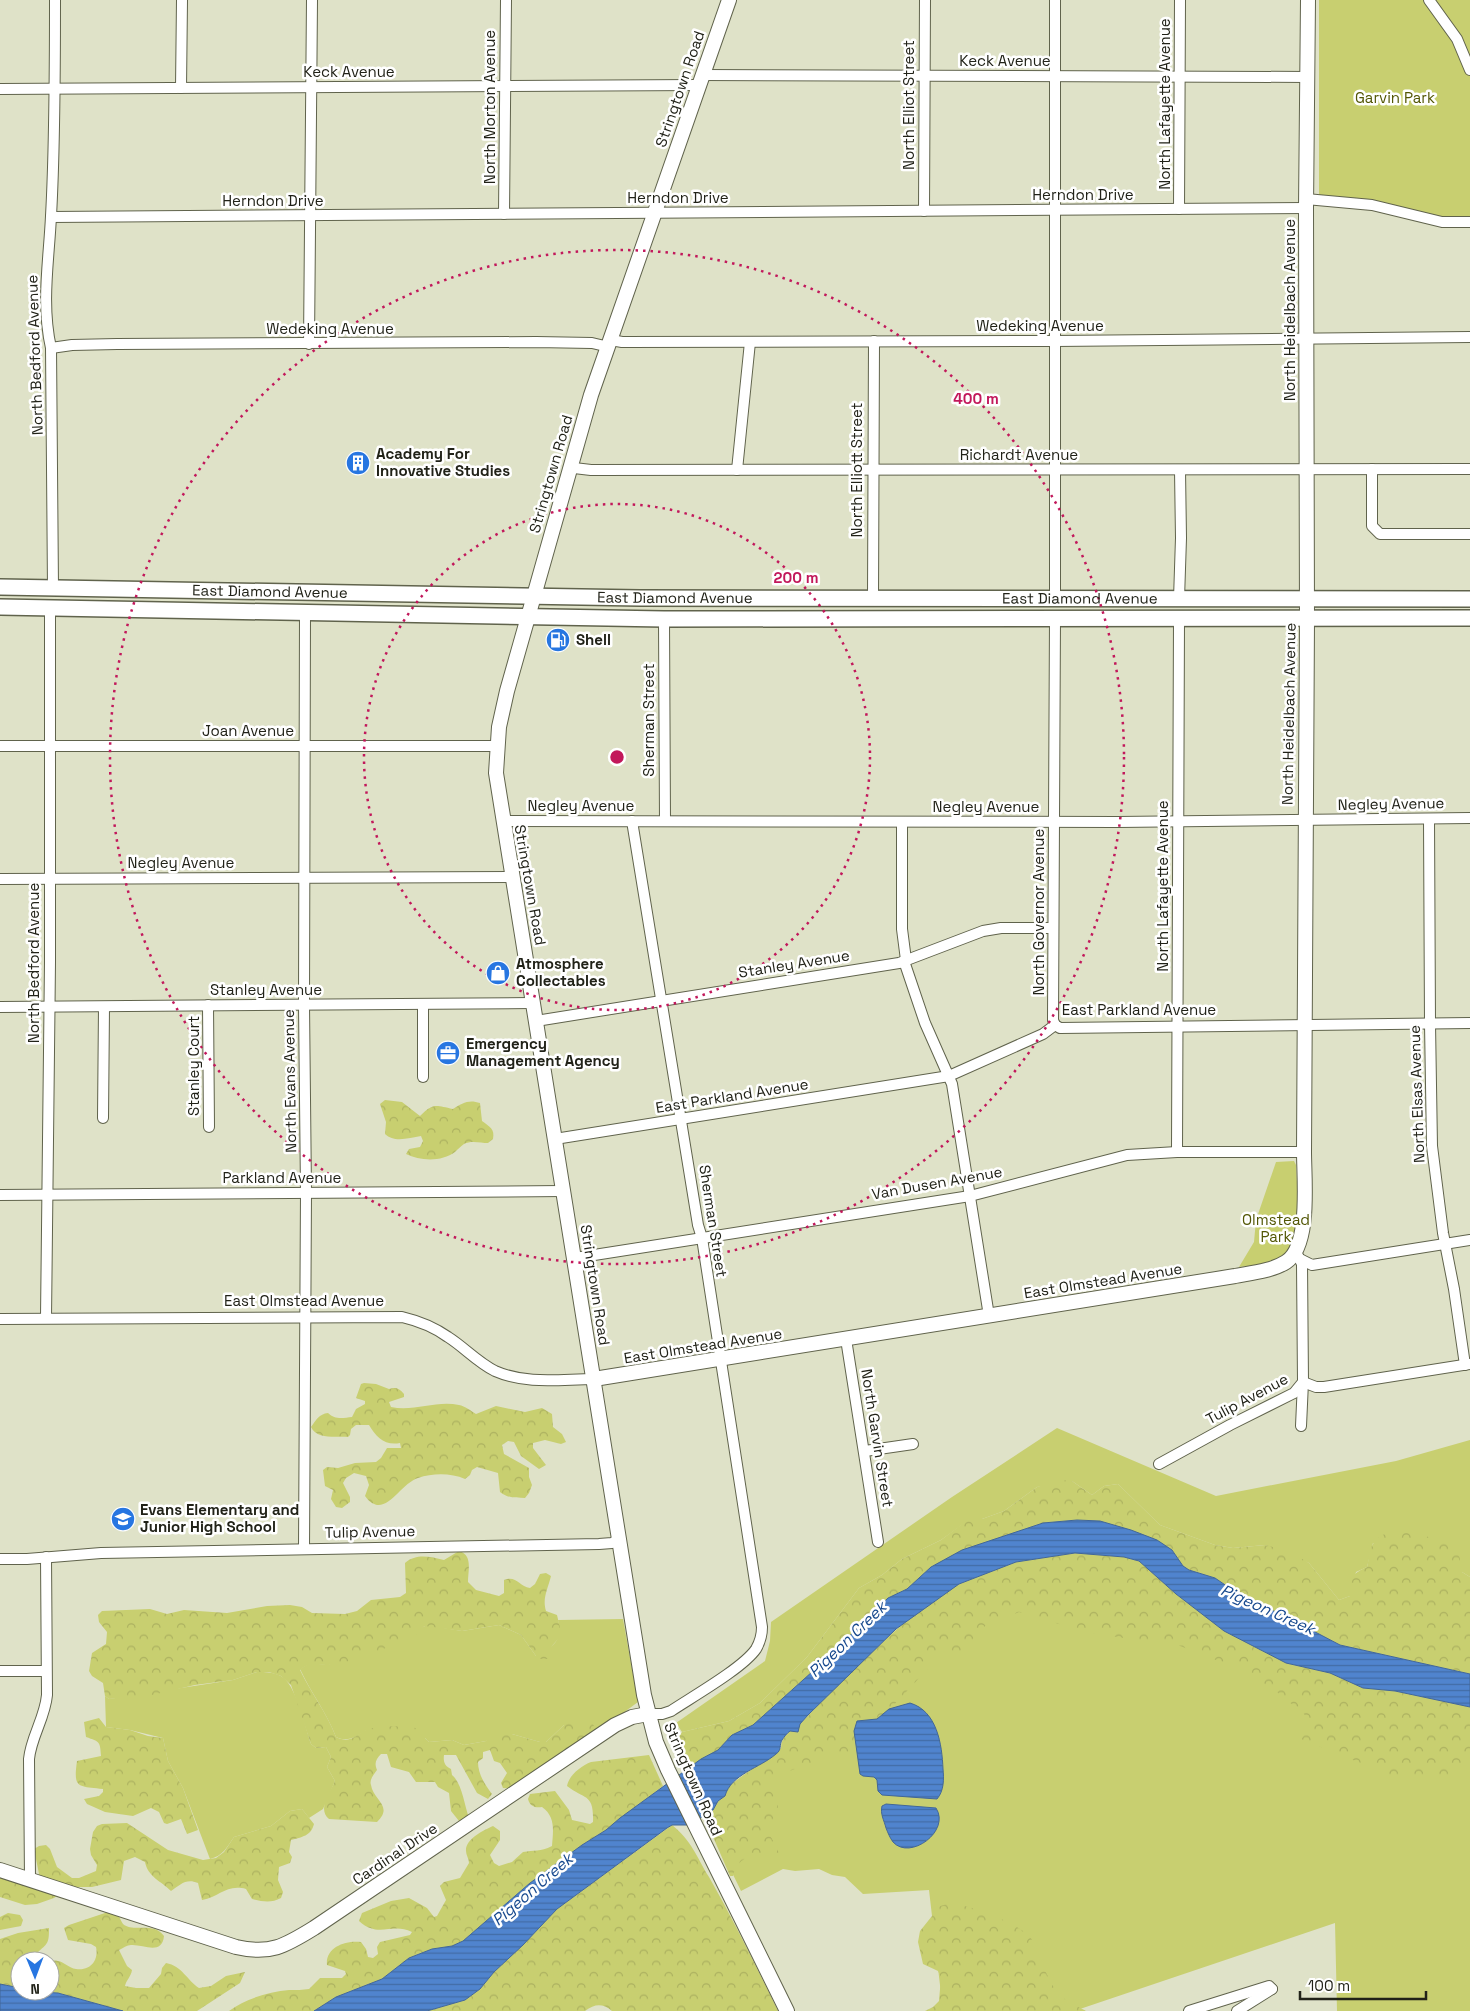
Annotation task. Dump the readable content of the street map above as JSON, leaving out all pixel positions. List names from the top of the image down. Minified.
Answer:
{"streets":{"main road":["East Diamond Avenue"],"street":["Keck Avenue","Stringtown Road","North Lafayette Avenue","North Elliot Street","North Morton Avenue","Herndon Drive","North Heidelbach Avenue","Wedeking Avenue","North Bedford Avenue","Richardt Avenue","North Elliott Street","Sherman Street","Joan Avenue","Negley Avenue","North Governor Avenue","Stanley Avenue","East Parkland Avenue","Stanley Court","North Evans Avenue","North Elsas Avenue","Parkland Avenue","Van Dusen Avenue","East Olmstead Avenue","Tulip Avenue","North Garvin Street","Cardinal Drive"]},"crossings":[["Keck Avenue","Stringtown Road"],["Keck Avenue","North Lafayette Avenue"],["Keck Avenue","North Elliot Street"],["Keck Avenue","North Morton Avenue"],["Keck Avenue","North Heidelbach Avenue"],["Keck Avenue","North Bedford Avenue"],["Stringtown Road","Herndon Drive"],["Stringtown Road","Wedeking Avenue"],["Stringtown Road","Richardt Avenue"],["Stringtown Road","East Diamond Avenue"],["Stringtown Road","Joan Avenue"],["Stringtown Road","Negley Avenue"],["Stringtown Road","Stanley Avenue"],["Stringtown Road","East Parkland Avenue"],["Stringtown Road","Parkland Avenue"],["Stringtown Road","Van Dusen Avenue"],["Stringtown Road","East Olmstead Avenue"],["Stringtown Road","Tulip Avenue"],["Stringtown Road","Cardinal Drive"],["North Lafayette Avenue","Herndon Drive"],["North Lafayette Avenue","East Diamond Avenue"],["North Lafayette Avenue","Negley Avenue"],["North Lafayette Avenue","East Parkland Avenue"],["North Lafayette Avenue","Van Dusen Avenue"],["North Elliot Street","Herndon Drive"],["North Morton Avenue","Herndon Drive"],["Herndon Drive","North Heidelbach Avenue"],["Herndon Drive","North Bedford Avenue"],["North Heidelbach Avenue","Wedeking Avenue"],["North Heidelbach Avenue","Richardt Avenue"],["North Heidelbach Avenue","East Diamond Avenue"],["North Heidelbach Avenue","Negley Avenue"],["North Heidelbach Avenue","East Parkland Avenue"],["North Heidelbach Avenue","Van Dusen Avenue"],["North Heidelbach Avenue","East Olmstead Avenue"],["North Heidelbach Avenue","Tulip Avenue"],["Wedeking Avenue","North Bedford Avenue"],["Wedeking Avenue","North Elliott Street"],["North Bedford Avenue","East Diamond Avenue"],["North Bedford Avenue","Joan Avenue"],["North Bedford Avenue","Negley Avenue"],["North Bedford Avenue","Stanley Avenue"],["North Bedford Avenue","Parkland Avenue"],["North Bedford Avenue","East Olmstead Avenue"],["Richardt Avenue","North Elliott Street"],["North Elliott Street","East Diamond Avenue"],["East Diamond Avenue","Sherman Street"],["East Diamond Avenue","North Governor Avenue"],["East Diamond Avenue","North Evans Avenue"],["Sherman Street","Negley Avenue"],["Sherman Street","Stanley Avenue"],["Sherman Street","East Parkland Avenue"],["Sherman Street","Van Dusen Avenue"],["Sherman Street","East Olmstead Avenue"],["Sherman Street","Cardinal Drive"],["Joan Avenue","North Evans Avenue"],["Negley Avenue","North Governor Avenue"],["Negley Avenue","North Evans Avenue"],["Negley Avenue","North Elsas Avenue"],["North Governor Avenue","Stanley Avenue"],["North Governor Avenue","East Parkland Avenue"],["Stanley Avenue","Stanley Court"],["Stanley Avenue","North Evans Avenue"],["East Parkland Avenue","North Elsas Avenue"],["North Evans Avenue","Parkland Avenue"],["North Evans Avenue","East Olmstead Avenue"],["North Evans Avenue","Tulip Avenue"],["North Elsas Avenue","Tulip Avenue"],["East Olmstead Avenue","North Garvin Street"]],"water":["Pigeon Creek"],"parks":["Garvin Park","Olmstead Park"],"places":{"building":["Academy For Innovative Studies"],"fuel station":["Shell"],"shop":["Atmosphere Collectables"],"office":["Emergency Management Agency"],"school or university":["Evans Elementary and Junior High School"]},"scale_bar":"100 m","north":"bottom","rings":["400 m","200 m"]}
